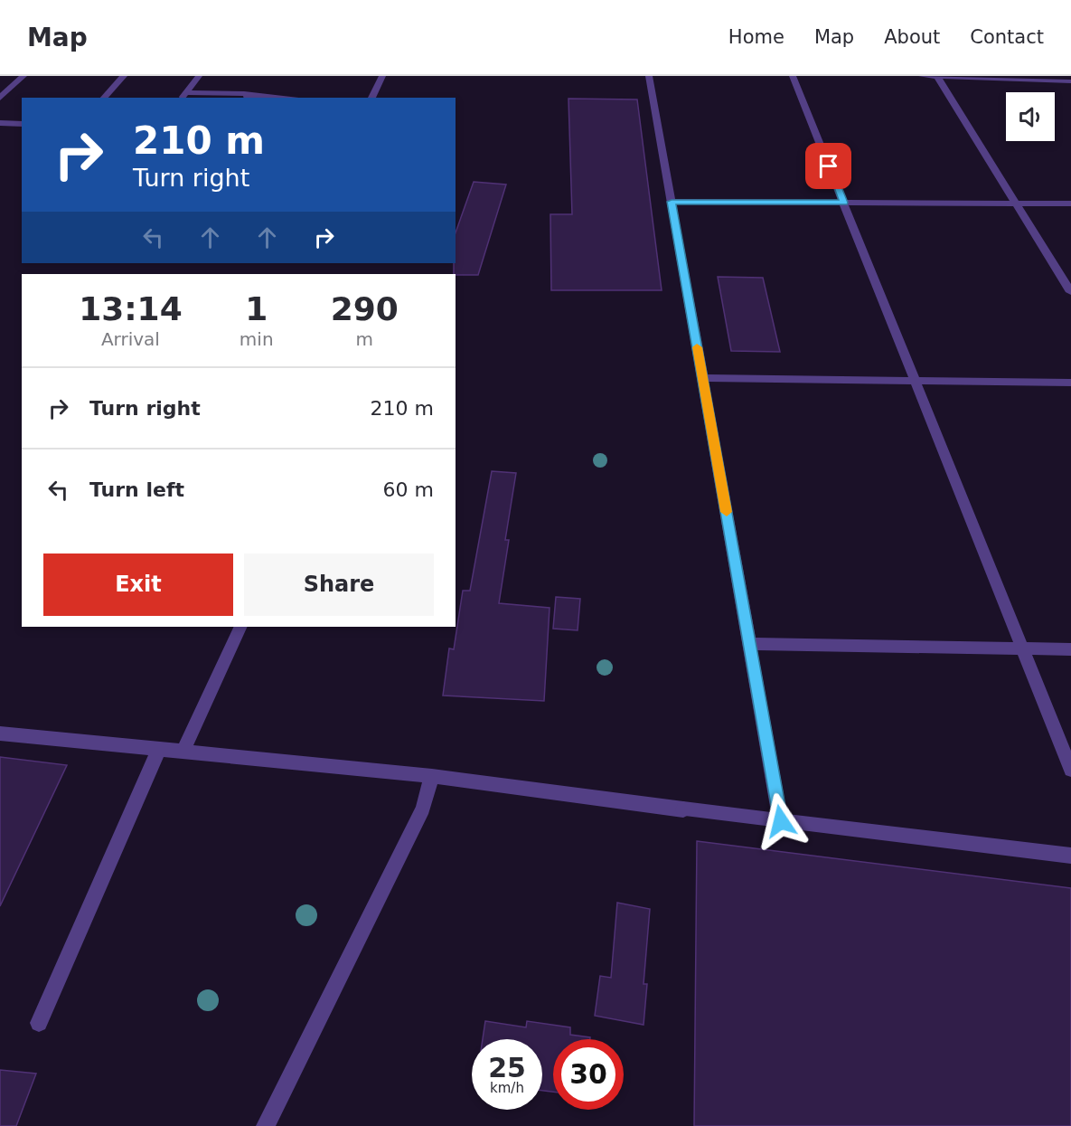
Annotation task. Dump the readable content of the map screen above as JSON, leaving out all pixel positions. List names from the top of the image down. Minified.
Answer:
{"page":{"header":"Map","nav":["Home","Map","About","Contact"],"turn":["210 m","Turn right"],"eta":["13:14","Arrival","1","min","290","m"],"list":[{"name":"Turn right","value":"210 m"},{"name":"Turn left","value":"60 m"}],"buttons":["Exit","Share"],"speed":"25 km/h","limit":"30"}}
